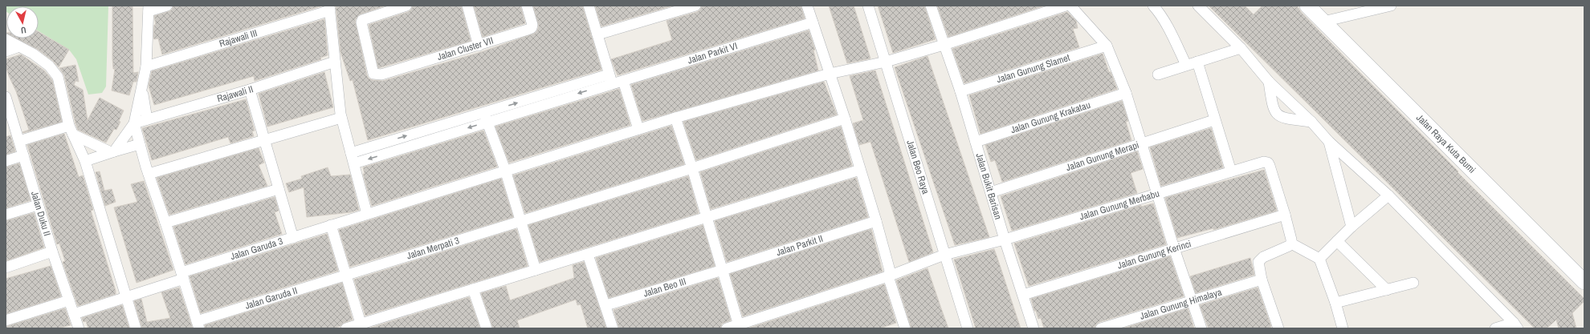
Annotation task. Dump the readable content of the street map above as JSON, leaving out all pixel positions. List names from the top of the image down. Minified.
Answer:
{"streets":{"street":["Rajawali III","Jalan Cluster VII","Jalan Parkit VI","Jalan Gunung Slamet","Rajawali II","Jalan Gunung Krakatau","Jalan Raya Kuta Bumi","Jalan Gunung Merapi","Jalan Beo Raya","Jalan Bukit Barisan","Jalan Gunung Merbabu","Jalan Duku II","Jalan Parkit II","Jalan Merpati 3","Jalan Garuda 3","Jalan Gunung Kerinci","Jalan Beo III","Jalan Garuda II","Jalan Gunung Himalaya"]},"crossings":[["Jalan Gunung Slamet","Jalan Bukit Barisan"],["Jalan Gunung Krakatau","Jalan Bukit Barisan"],["Jalan Gunung Merapi","Jalan Bukit Barisan"],["Jalan Beo Raya","Jalan Gunung Merbabu"],["Jalan Beo Raya","Jalan Garuda 3"],["Jalan Bukit Barisan","Jalan Gunung Merbabu"],["Jalan Bukit Barisan","Jalan Garuda 3"],["Jalan Bukit Barisan","Jalan Gunung Kerinci"],["Jalan Gunung Merbabu","Jalan Gunung Kerinci"],["Jalan Duku II","Jalan Garuda 3"],["Jalan Parkit II","Jalan Beo III"],["Jalan Merpati 3","Jalan Garuda II"]],"north":"bottom"}
